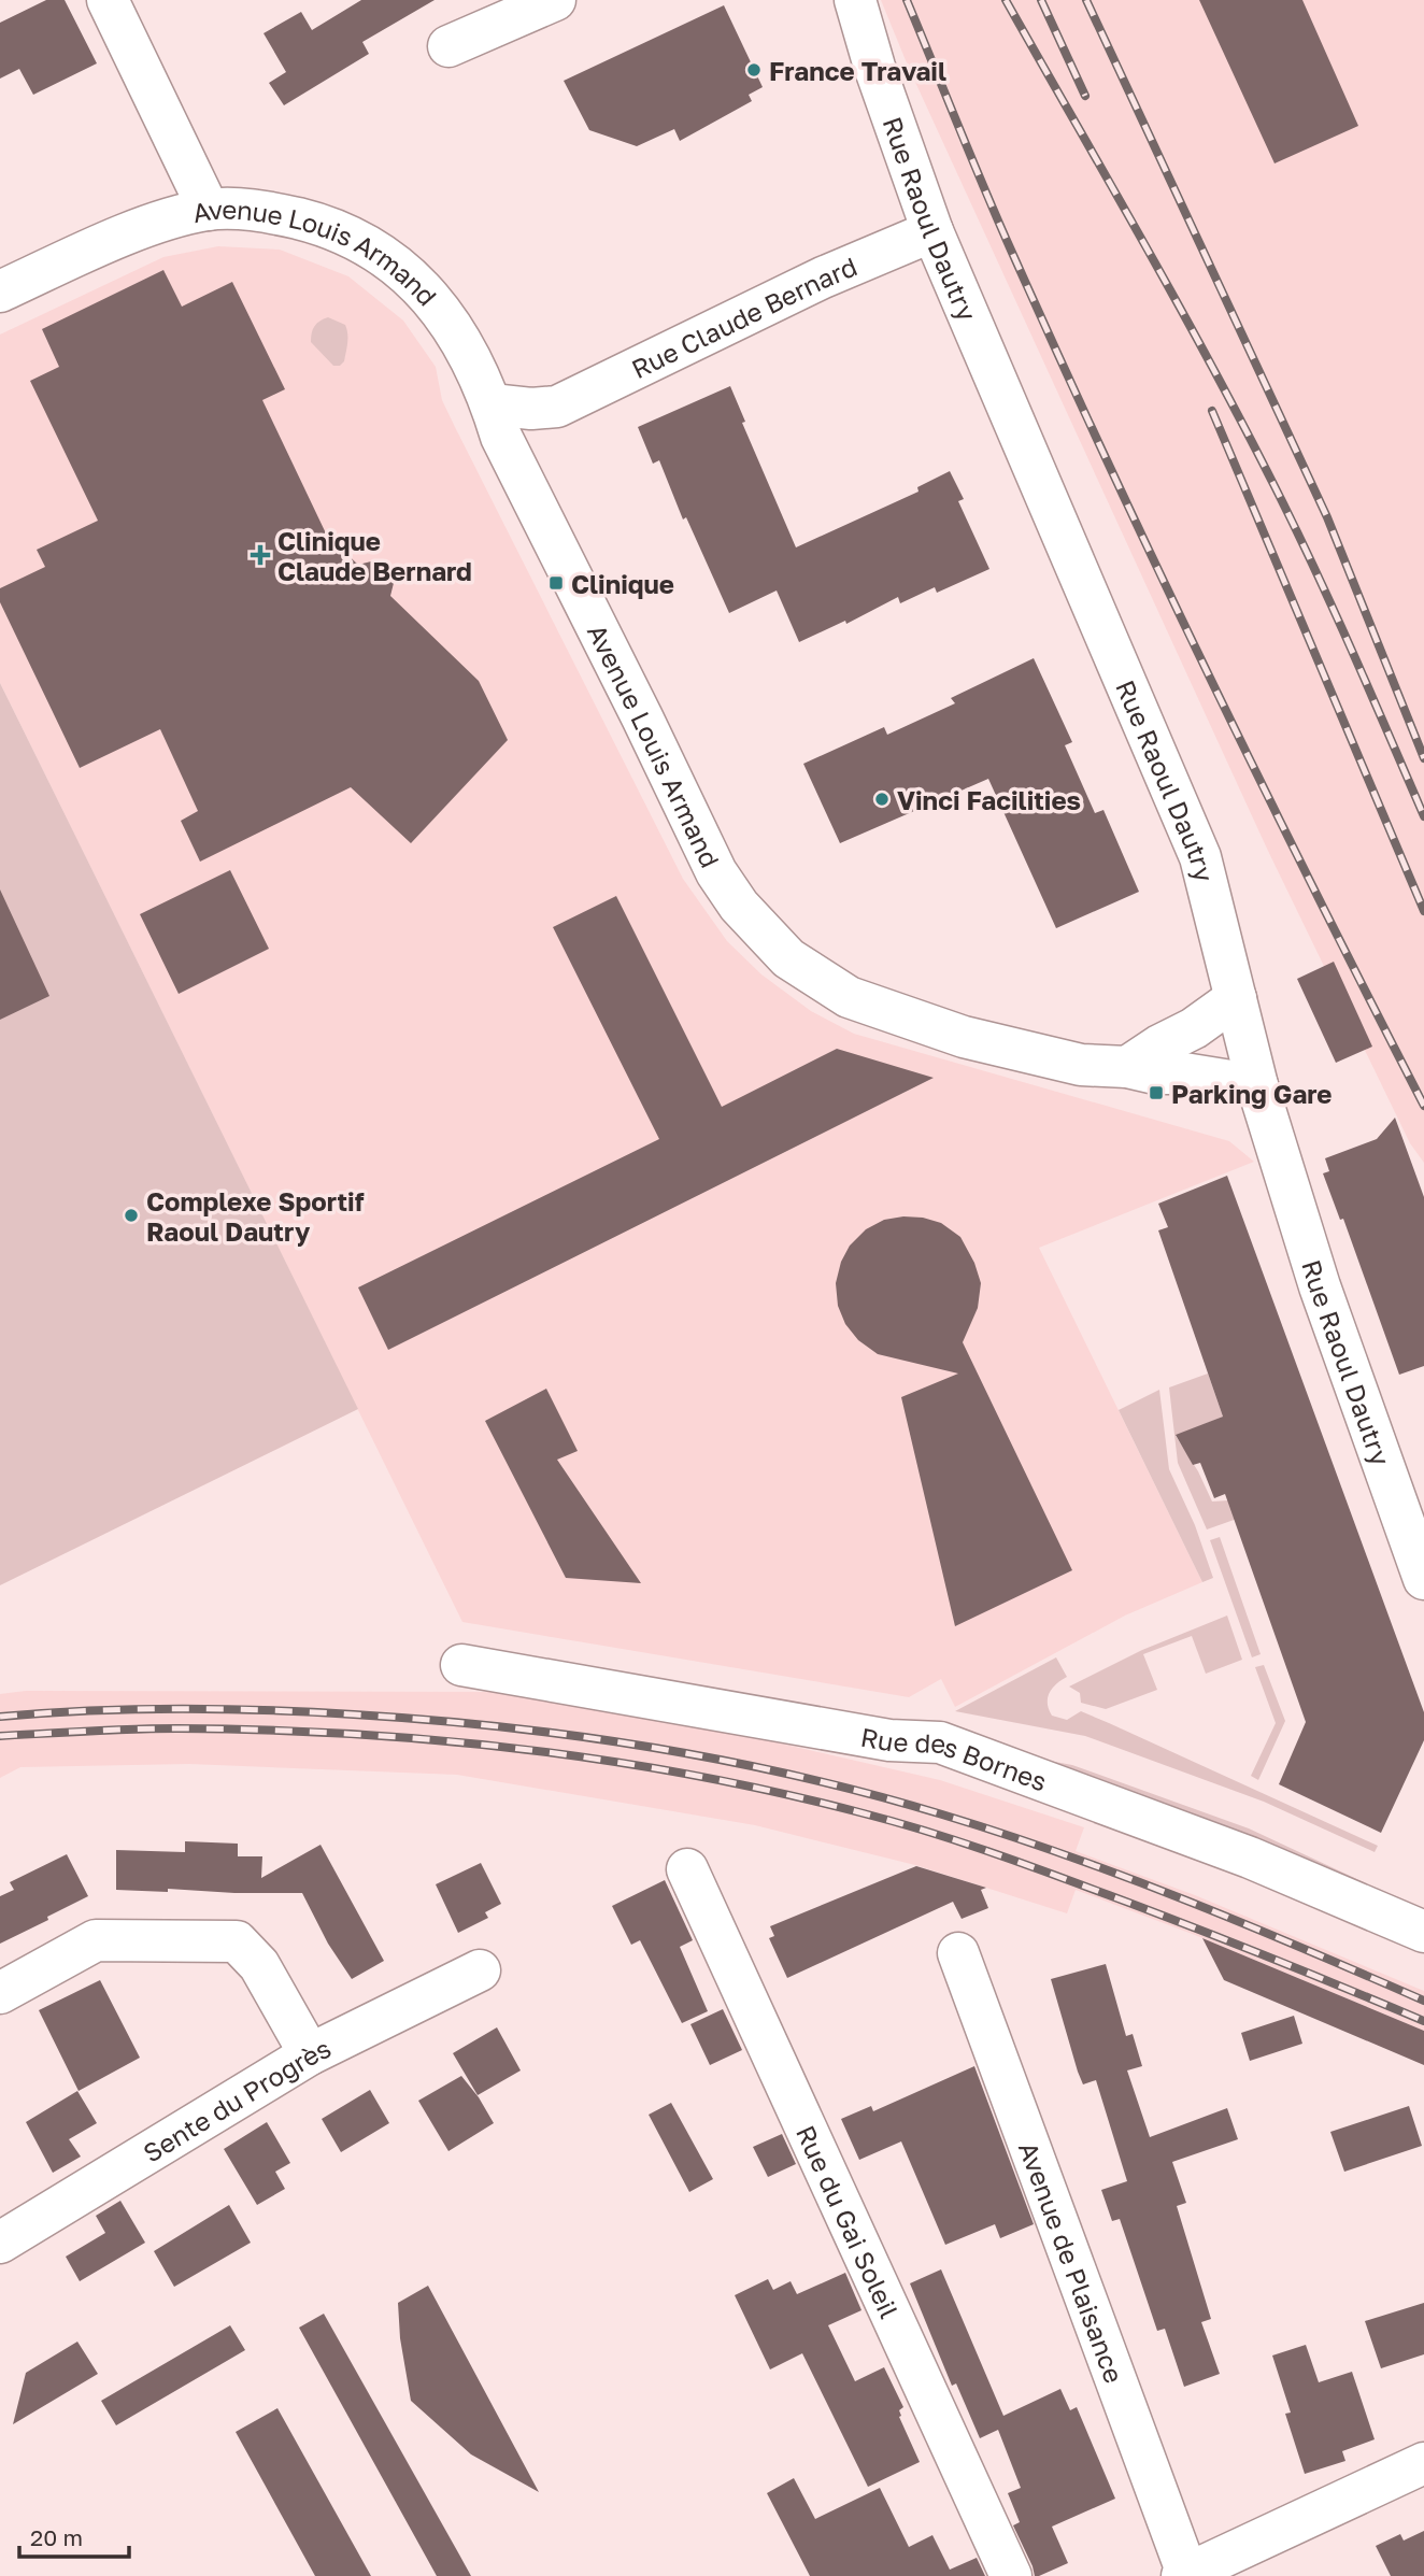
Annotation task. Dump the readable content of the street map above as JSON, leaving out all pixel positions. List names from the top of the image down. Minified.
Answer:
{"streets":{"street":["Rue Raoul Dautry","Avenue Louis Armand","Rue Claude Bernard","Rue des Bornes","Sente du Progrès","Rue du Gai Soleil","Avenue de Plaisance"]},"crossings":[["Rue Raoul Dautry","Avenue Louis Armand"],["Rue Raoul Dautry","Rue Claude Bernard"],["Avenue Louis Armand","Rue Claude Bernard"]],"places":{"other":["France Travail","Vinci Facilities","Complexe Sportif Raoul Dautry"],"health":["Clinique Claude Bernard"],"transit":["Clinique","Parking Gare"]},"scale_bar":"20 m"}
